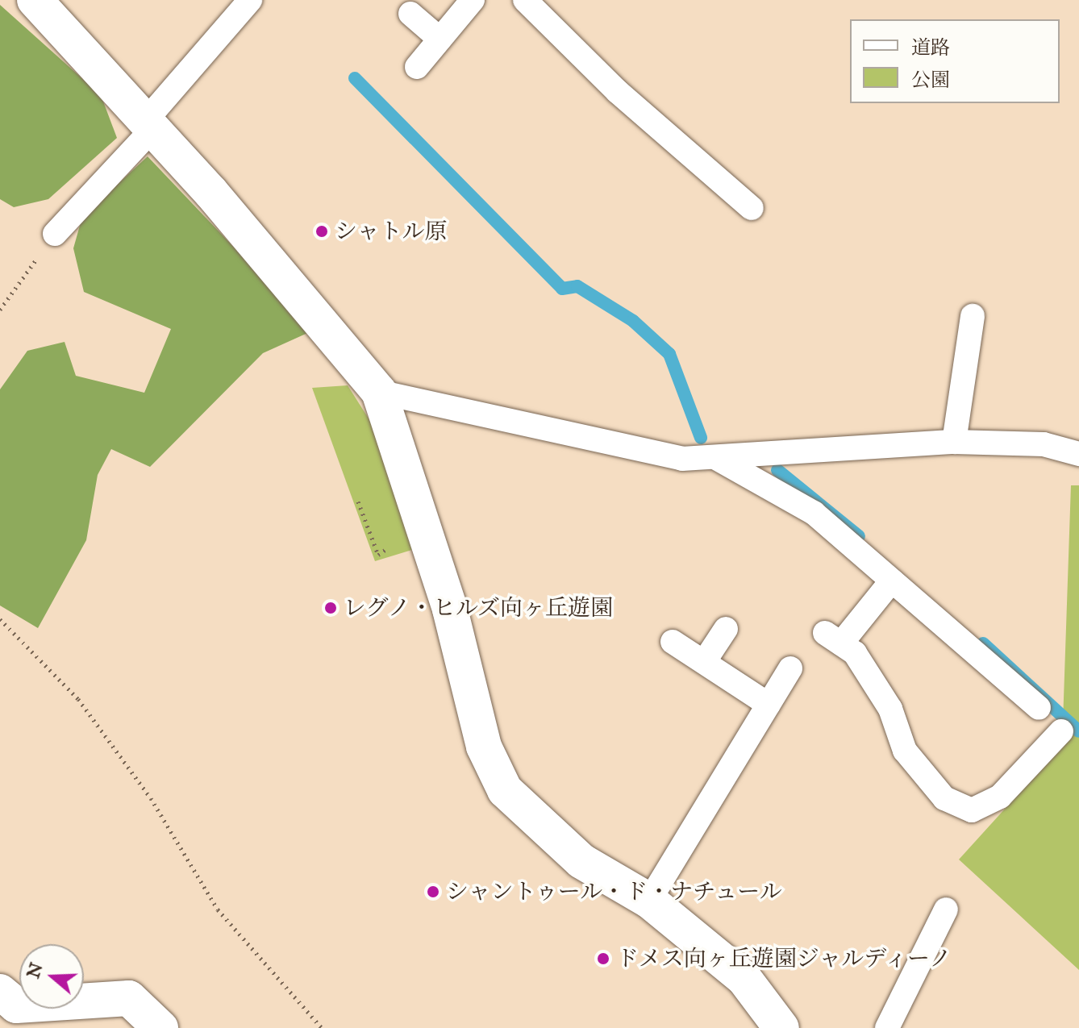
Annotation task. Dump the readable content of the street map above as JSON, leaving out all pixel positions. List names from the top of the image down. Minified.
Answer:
{"places":["シャトル原","レグノ・ヒルズ向ヶ丘遊園","シャントゥール・ド・ナチュール","ドメス向ヶ丘遊園ジャルディーノ"],"legend":["道路","公園"],"north":"left"}
